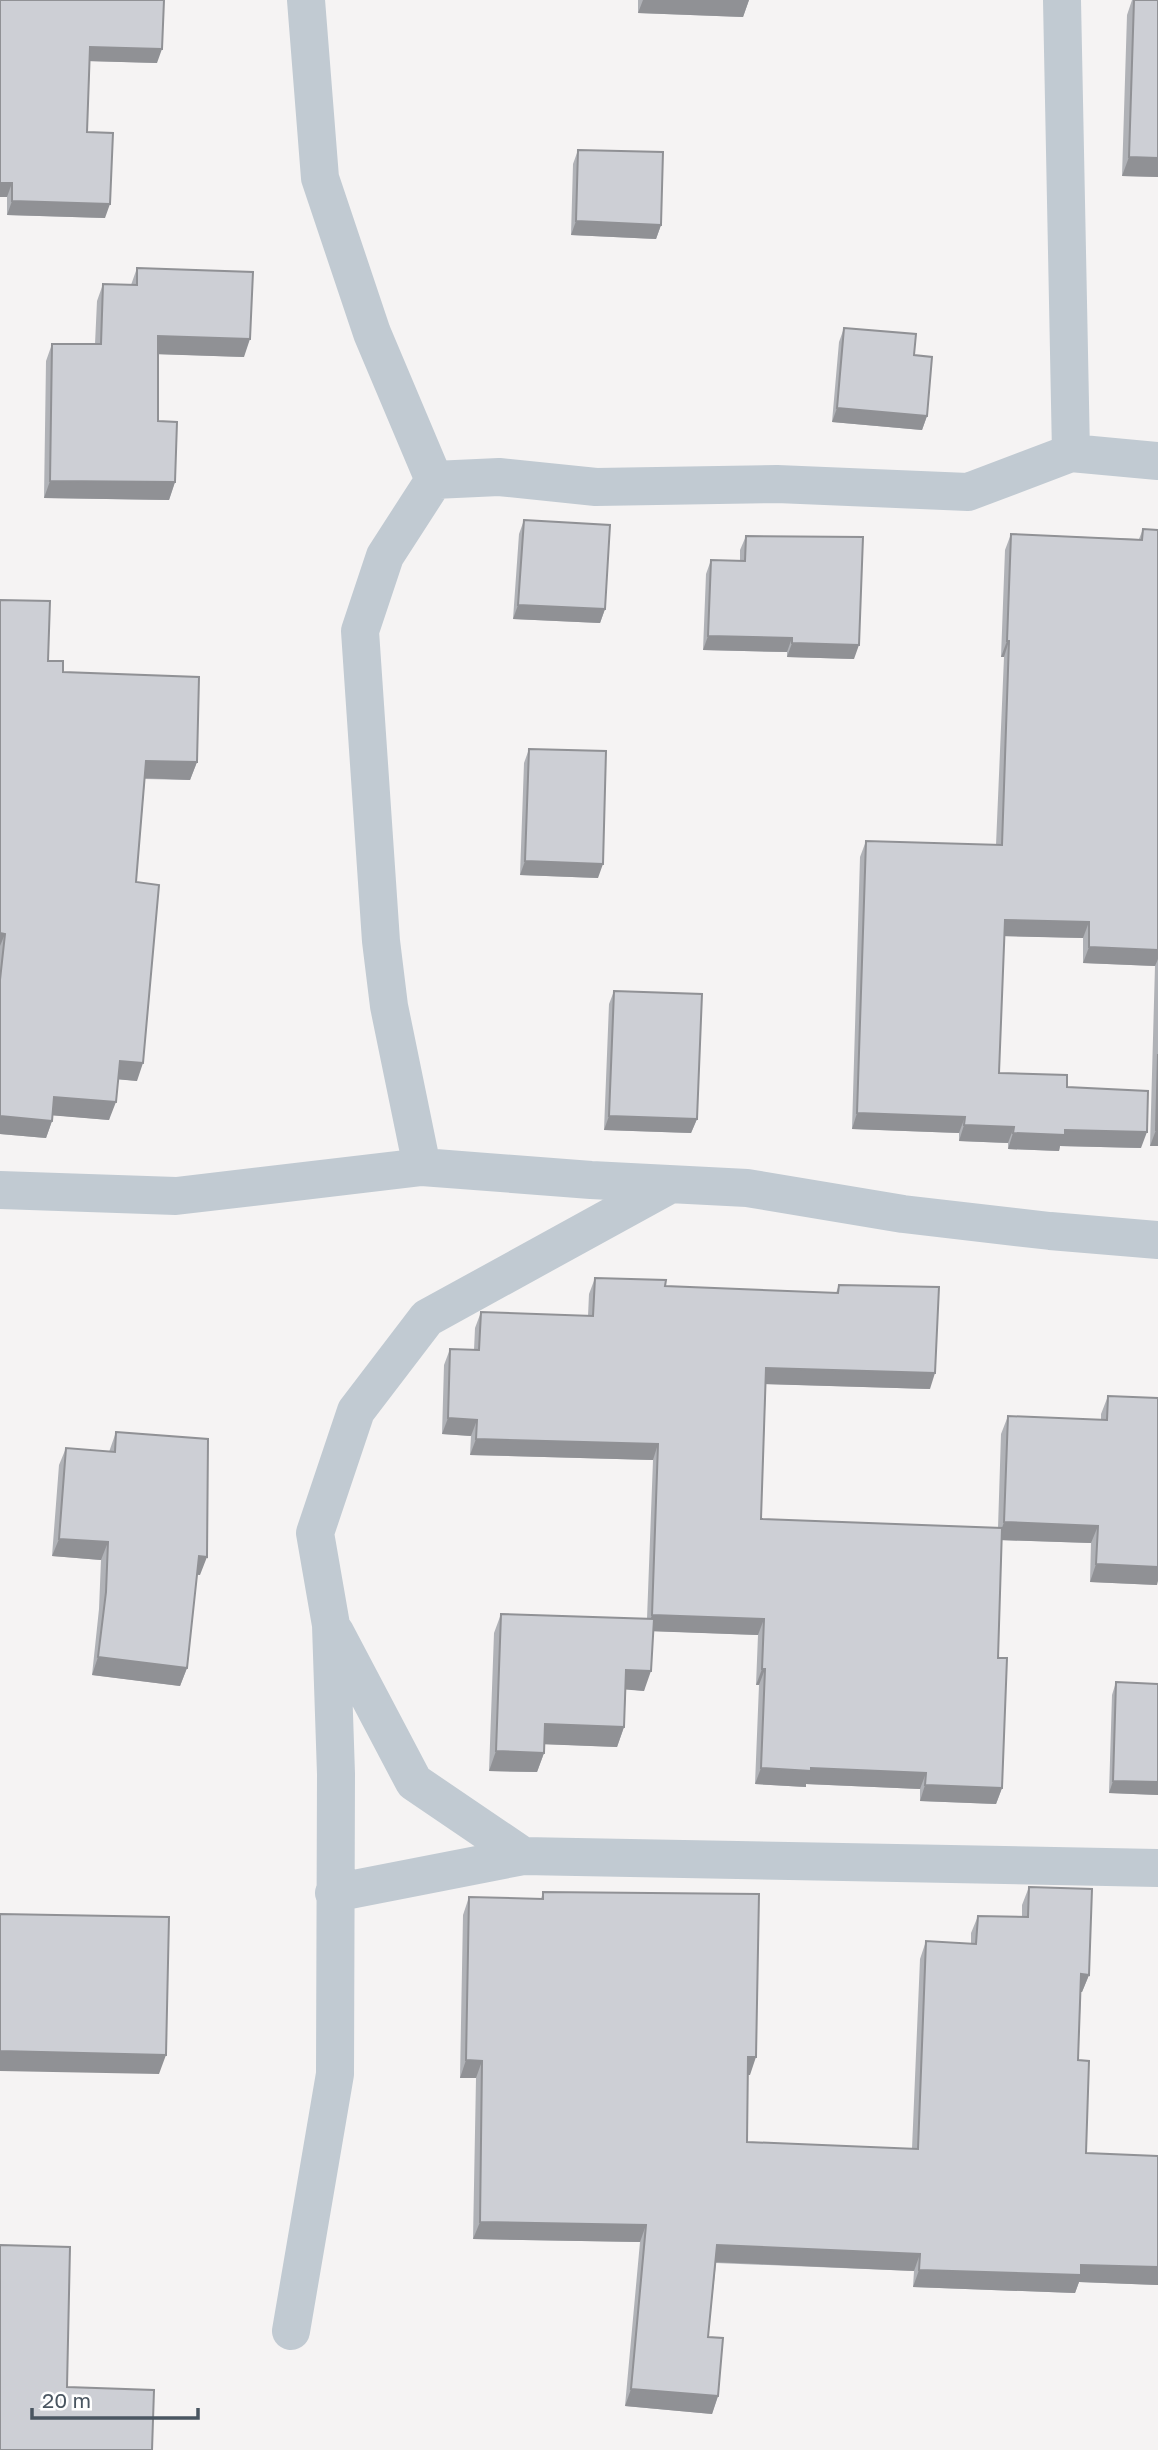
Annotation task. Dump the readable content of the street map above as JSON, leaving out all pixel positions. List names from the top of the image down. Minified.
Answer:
{"scale_bar":"20 m"}
